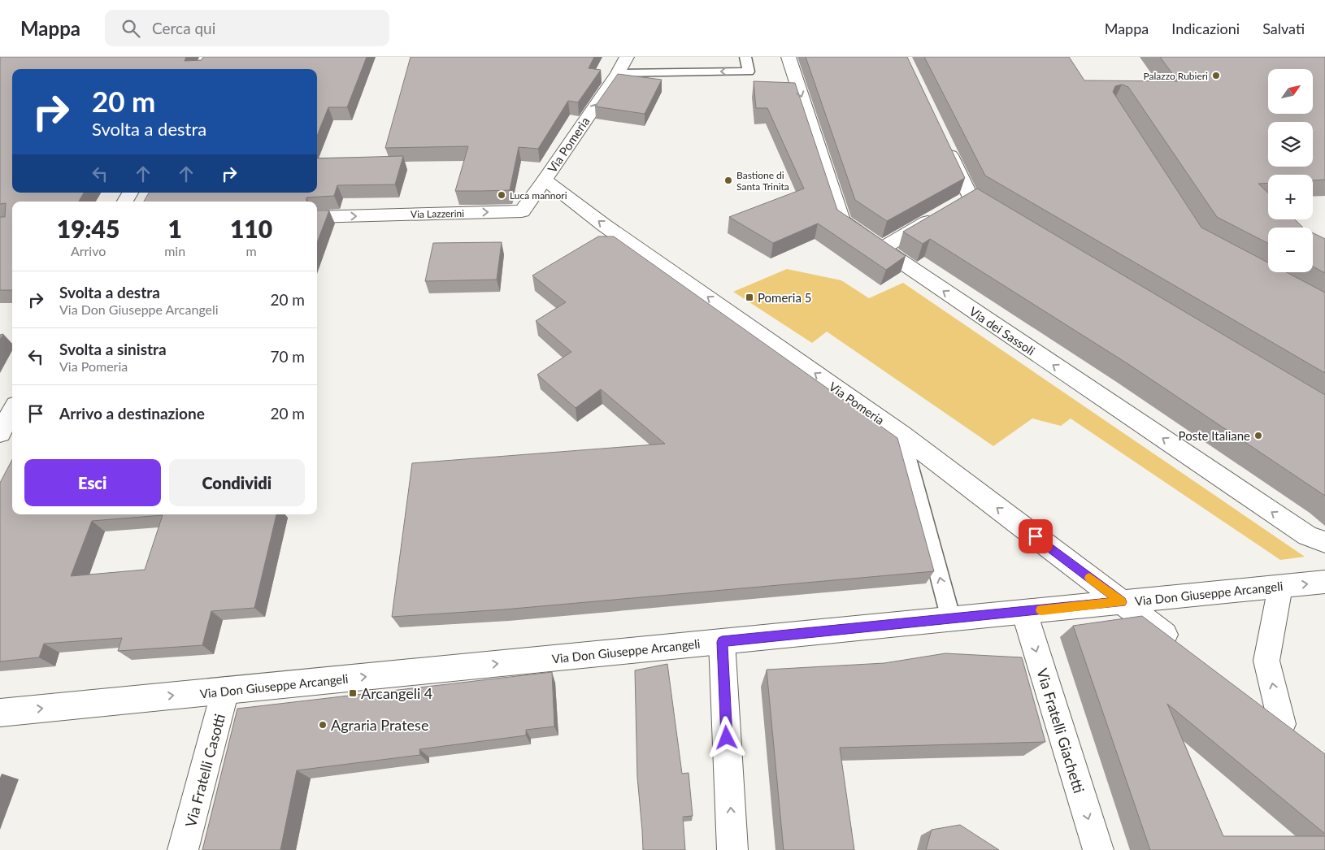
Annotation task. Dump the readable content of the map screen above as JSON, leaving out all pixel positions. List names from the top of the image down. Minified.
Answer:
{"streets":{"street":["Via Pomeria","Via Lazzerini","Via dei Sassoli","Via Don Giuseppe Arcangeli","Via Fratelli Giachetti","Via Fratelli Casotti"]},"crossings":[["Via Pomeria","Via Lazzerini"],["Via Pomeria","Via Don Giuseppe Arcangeli"],["Via Don Giuseppe Arcangeli","Via Fratelli Giachetti"],["Via Don Giuseppe Arcangeli","Via Fratelli Casotti"]],"one_way":["Via Pomeria","Via Lazzerini","Via Don Giuseppe Arcangeli","Via Fratelli Giachetti"],"places":{"other":["Palazzo Rubieri","Bastione di Santa Trinita","Luca mannori","Poste Italiane","Agraria Pratese"],"transit":["Pomeria 5","Arcangeli 4"]},"north":"top right","page":{"header":"Mappa","search":"Cerca qui","nav":["Mappa","Indicazioni","Salvati"],"map_buttons":["+","−"],"turn":["20 m","Svolta a destra"],"eta":["19:45","Arrivo","1","min","110","m"],"list":[{"name":"Svolta a destra","note":"Via Don Giuseppe Arcangeli","value":"20 m"},{"name":"Svolta a sinistra","note":"Via Pomeria","value":"70 m"},{"name":"Arrivo a destinazione","value":"20 m"}],"buttons":["Esci","Condividi"]}}
